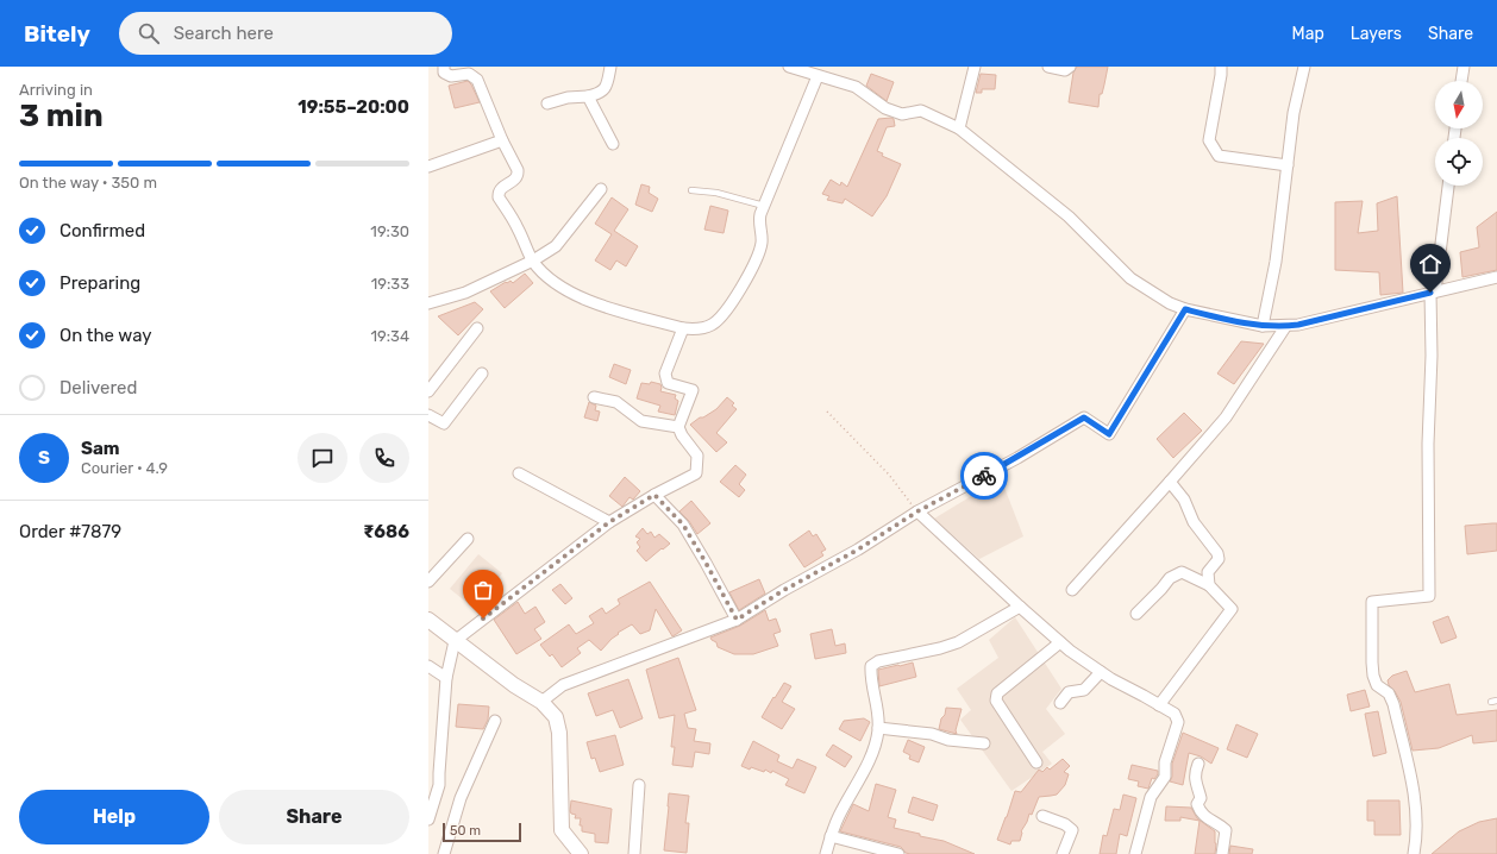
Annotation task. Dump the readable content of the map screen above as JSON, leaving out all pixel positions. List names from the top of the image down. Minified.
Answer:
{"scale_bar":"50 m","north":"bottom","page":{"header":"Bitely","search":"Search here","nav":["Map","Layers","Share"],"heading":["3 min","Arriving in","19:55–20:00"],"panel":["Sam","Courier · 4.9","Order #7879","₹686"],"bar":"On the way · 350 m","list":[["Confirmed","19:30"],["Preparing","19:33"],["On the way","19:34"],"Delivered"],"round":"S","buttons":["Help","Share"],"scale":"50 m"}}
